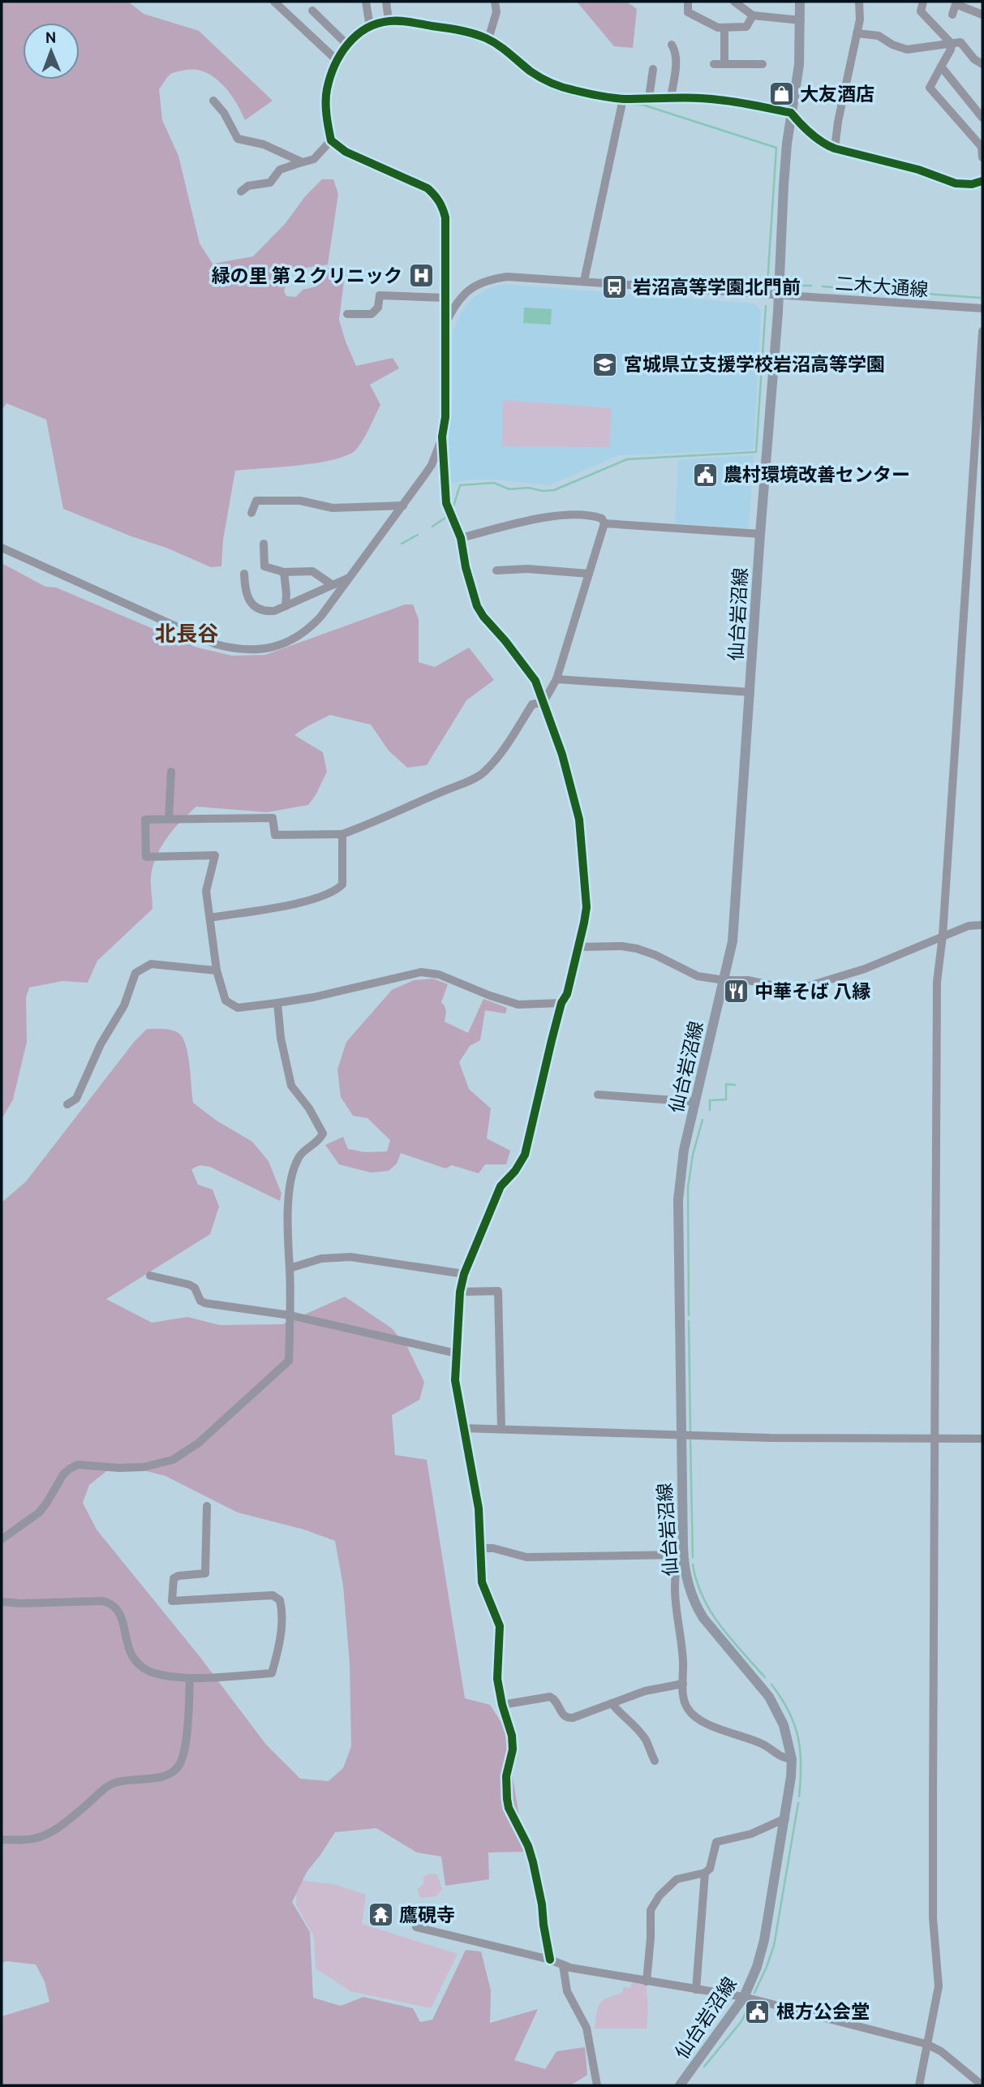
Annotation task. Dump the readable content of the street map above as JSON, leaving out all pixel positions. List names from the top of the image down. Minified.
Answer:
{"streets":{"main road":["仙台岩沼線"],"street":["二木大通線"]},"crossings":[["二木大通線","仙台岩沼線"]],"districts":["北長谷"],"places":{"shop":["大友酒店"],"hospital":["緑の里 第２クリニック"],"bus stop":["岩沼高等学園北門前"],"school or university":["宮城県立支援学校岩沼高等学園"],"public building":["農村環境改善センター","根方公会堂"],"restaurant":["中華そば 八縁"],"temple":["鷹硯寺"]},"north":"top"}
